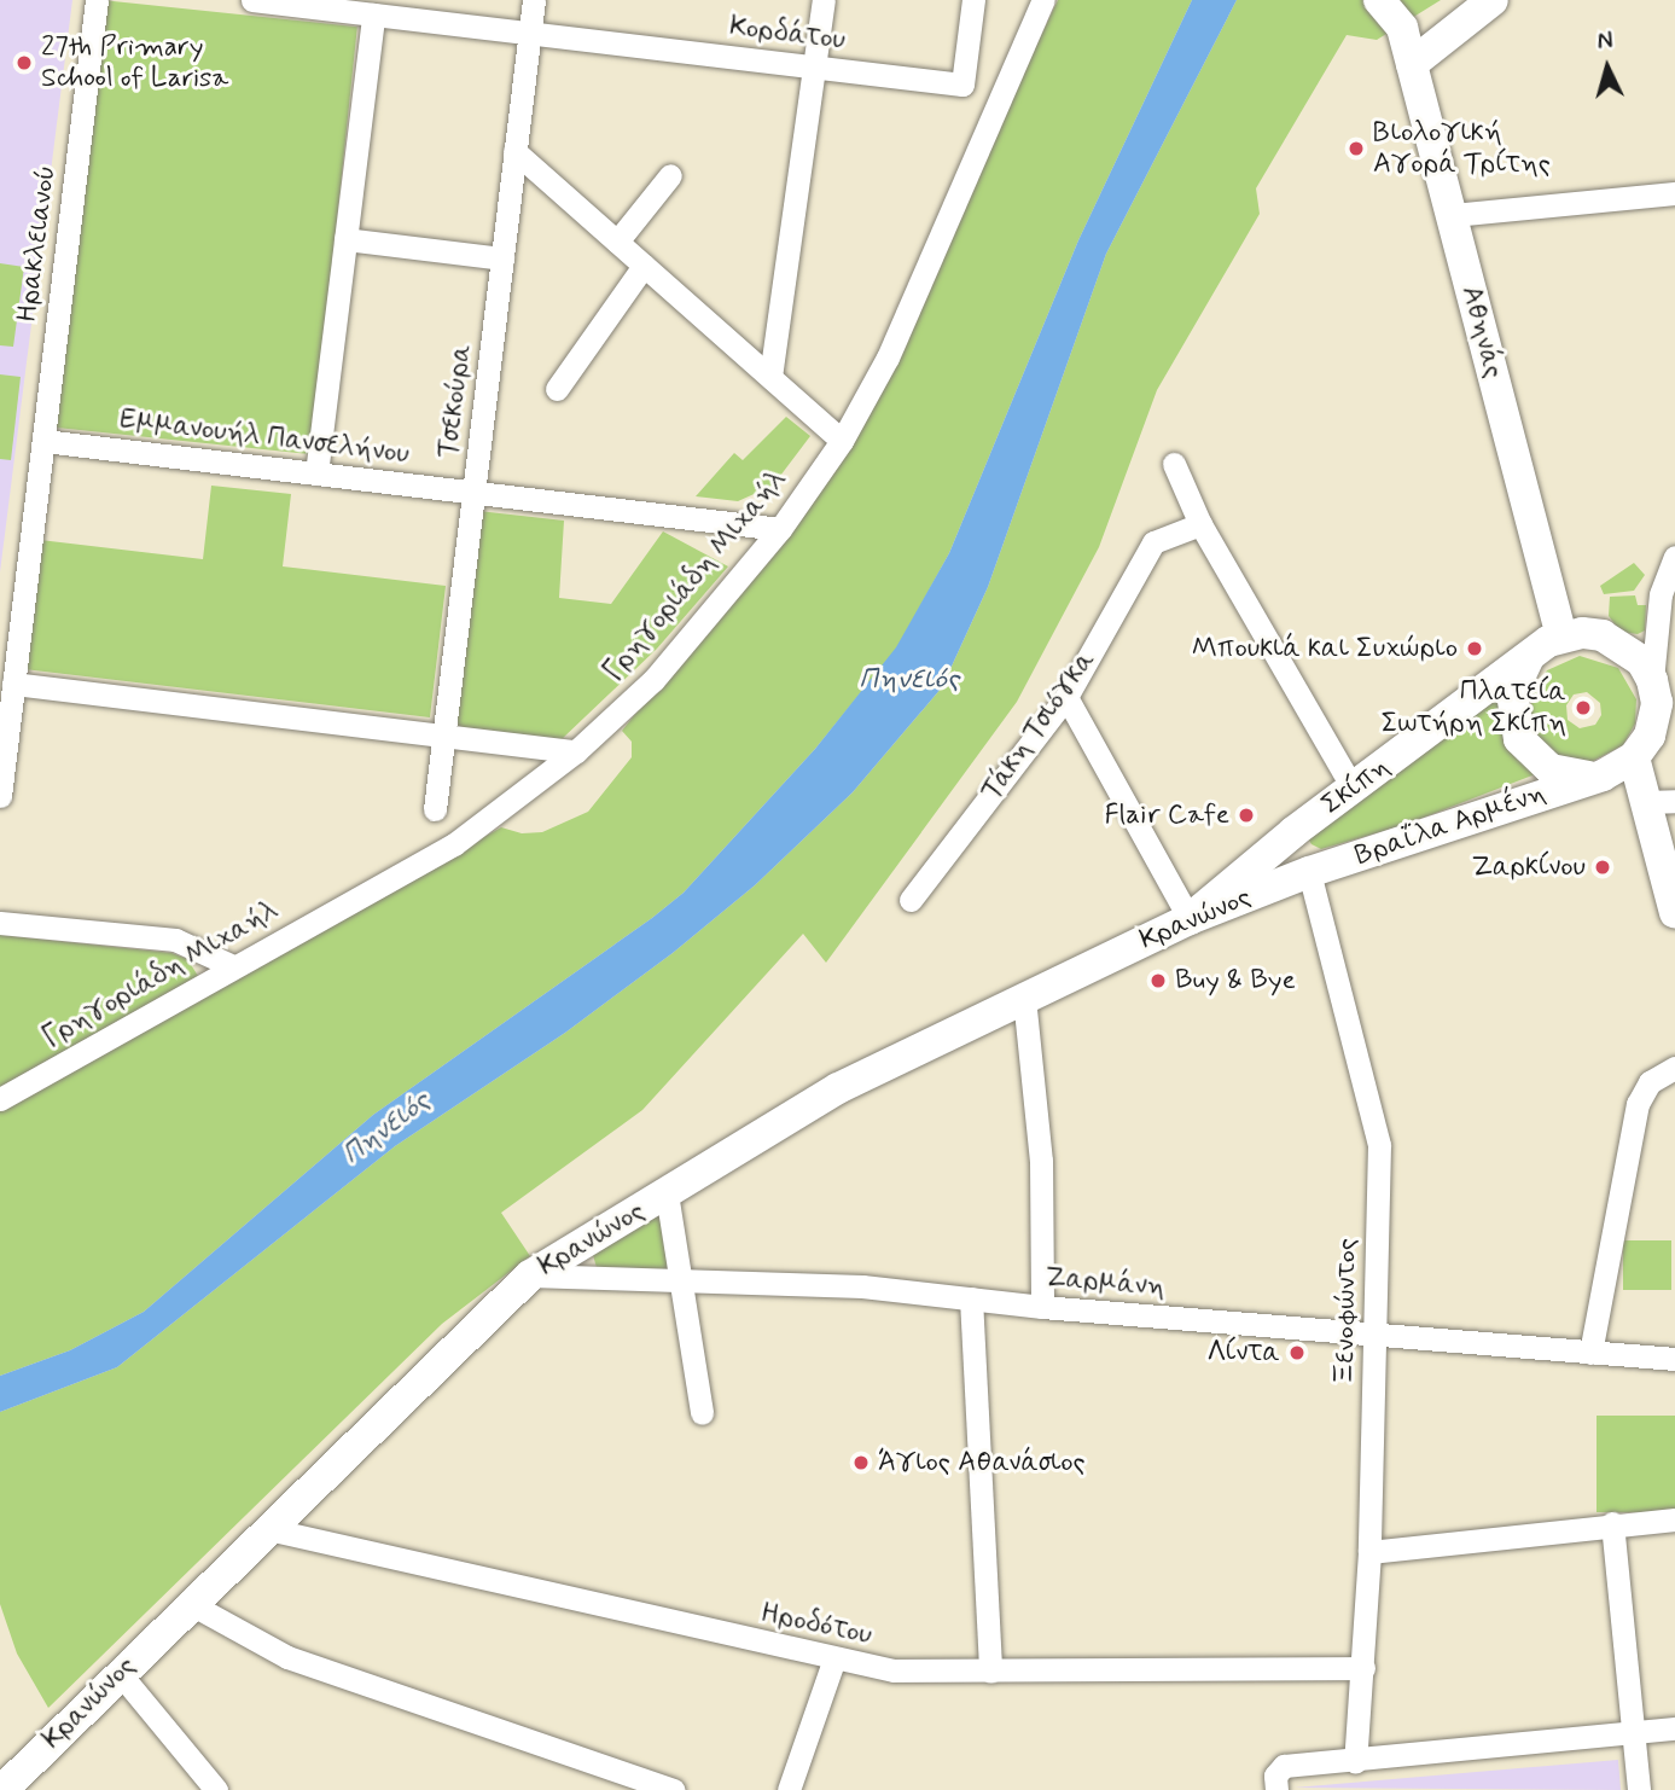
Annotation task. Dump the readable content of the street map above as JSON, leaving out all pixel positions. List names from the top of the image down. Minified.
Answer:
{"streets":{"street":["Κορδάτου","Ηρακλειανού","Αθηνάς","Τσεκούρα","Εμμανουήλ Πανσελήνου","Γρηγοριάδη Μιχαήλ","Τάκη Τσιόγκα","Σκίπη","Βραΐλα Αρμένη","Κρανώνος","Ζαρμάνη","Ξενοφώντος","Ηροδότου"]},"crossings":[["Κορδάτου","Τσεκούρα"],["Ηρακλειανού","Εμμανουήλ Πανσελήνου"],["Αθηνάς","Σκίπη"],["Αθηνάς","Βραΐλα Αρμένη"],["Τσεκούρα","Εμμανουήλ Πανσελήνου"],["Εμμανουήλ Πανσελήνου","Γρηγοριάδη Μιχαήλ"],["Σκίπη","Βραΐλα Αρμένη"],["Σκίπη","Κρανώνος"],["Βραΐλα Αρμένη","Κρανώνος"],["Βραΐλα Αρμένη","Ξενοφώντος"],["Κρανώνος","Ζαρμάνη"],["Κρανώνος","Ξενοφώντος"],["Κρανώνος","Ηροδότου"],["Ζαρμάνη","Ξενοφώντος"],["Ξενοφώντος","Ηροδότου"]],"water":["Πηνειός"],"places":["27th Primary School of Larisa","Βιολογική Αγορά Τρίτης","Μπουκιά και Συχώριο","Πλατεία Σωτήρη Σκίπη","Flair Cafe","Ζαρκίνου","Buy & Bye","Λίντα","Άγιος Αθανάσιος"],"north":"top"}
